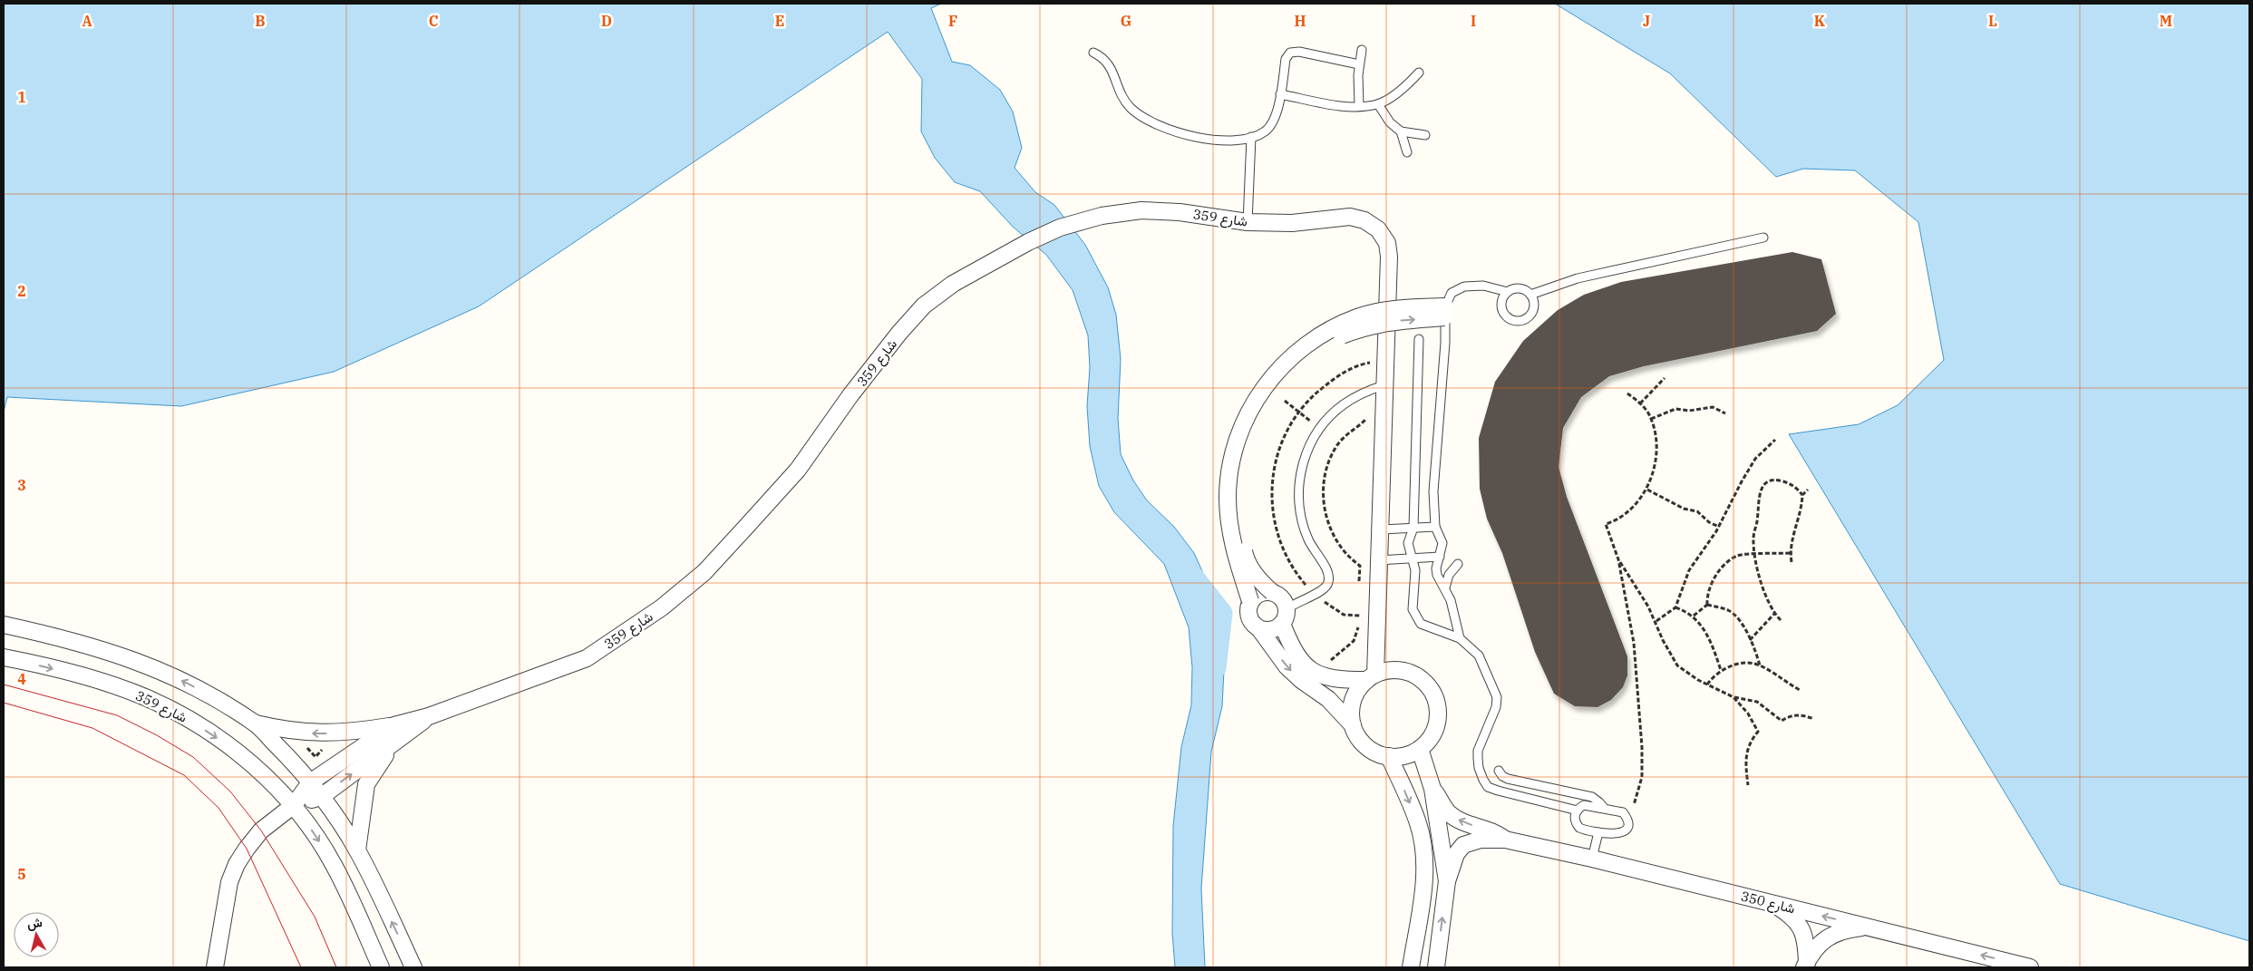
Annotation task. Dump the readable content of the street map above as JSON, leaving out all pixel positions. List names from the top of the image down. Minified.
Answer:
{"streets":{"street":["شارع 359","شارع 350"]},"one_way":["شارع 350"],"north":"top","grid":{"columns":["A","B","C","D","E","F","G","H","I","J","K","L","M"],"rows":["1","2","3","4","5"]}}
